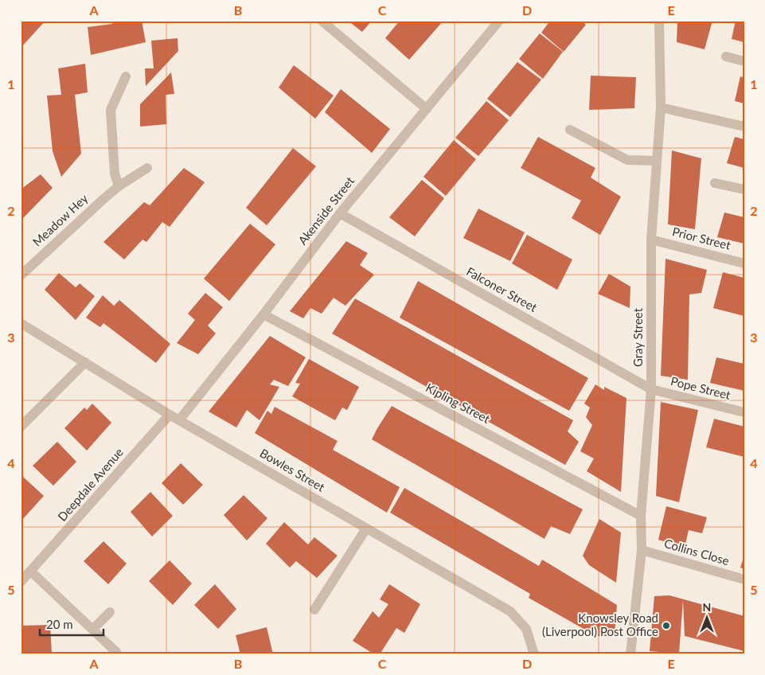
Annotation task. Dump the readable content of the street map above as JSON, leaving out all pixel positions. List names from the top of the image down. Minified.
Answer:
{"streets":{"street":["Akenside Street","Meadow Hey","Prior Street","Falconer Street","Gray Street","Pope Street","Kipling Street","Bowles Street","Deepdale Avenue","Collins Close"]},"crossings":[["Akenside Street","Falconer Street"],["Akenside Street","Kipling Street"],["Akenside Street","Bowles Street"],["Prior Street","Gray Street"],["Falconer Street","Gray Street"],["Falconer Street","Pope Street"],["Gray Street","Pope Street"],["Gray Street","Kipling Street"],["Gray Street","Collins Close"],["Bowles Street","Deepdale Avenue"]],"places":["Knowsley Road (Liverpool) Post Office"],"scale_bar":"20 m","north":"top","grid":{"columns":["A","B","C","D","E"],"rows":["1","2","3","4","5"]}}
